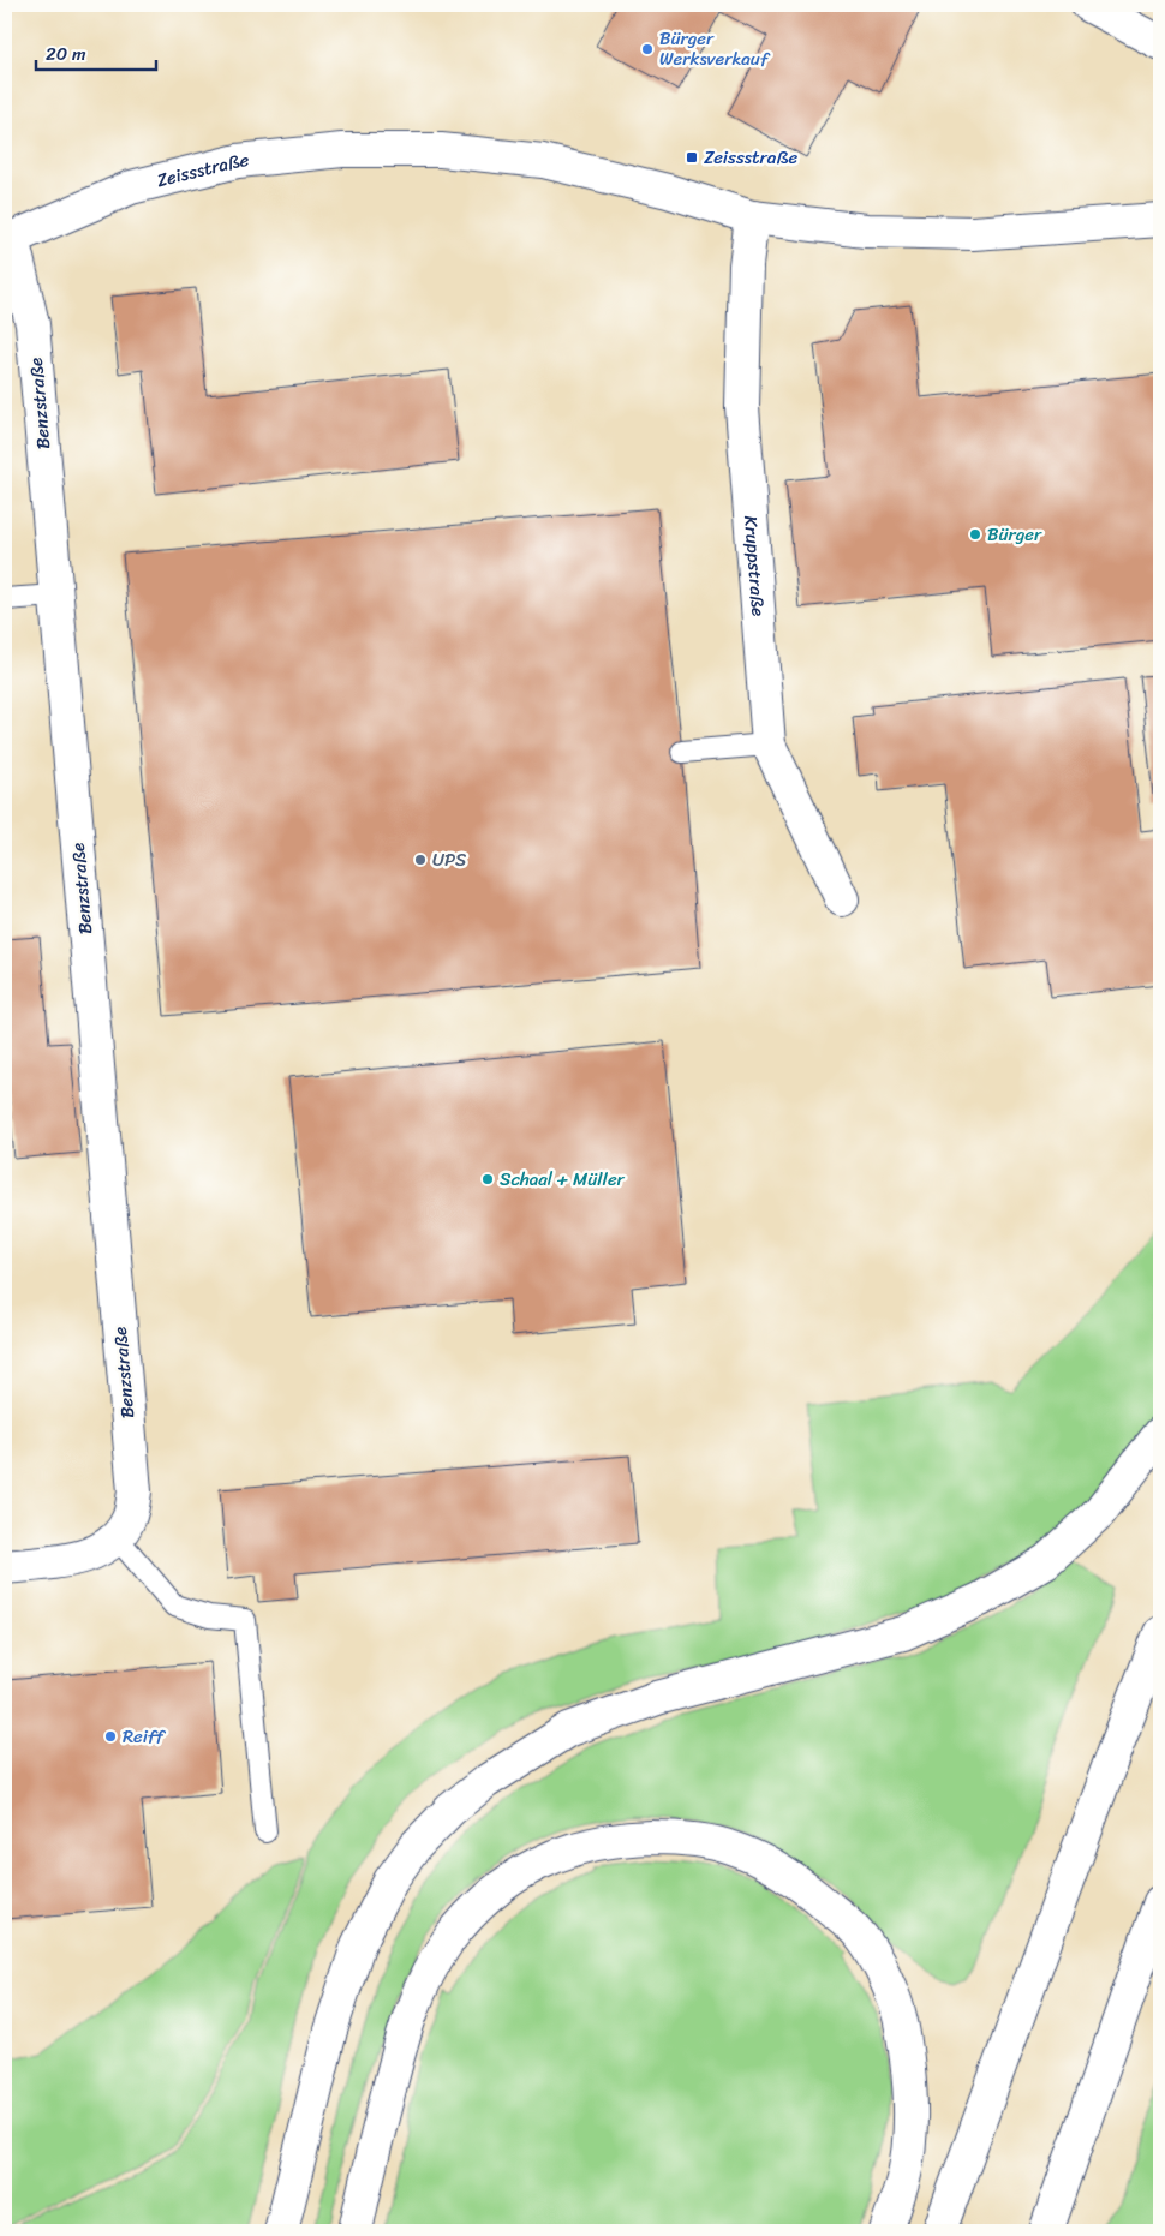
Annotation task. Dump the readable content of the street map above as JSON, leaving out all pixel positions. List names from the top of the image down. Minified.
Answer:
{"streets":{"main road":["Zeissstraße","Benzstraße","Kruppstraße"]},"crossings":[["Zeissstraße","Benzstraße"],["Zeissstraße","Kruppstraße"]],"places":{"other":["Bürger Werksverkauf","Bürger","UPS","Schaal + Müller","Reiff"],"transit":["Zeissstraße"]},"scale_bar":"20 m"}
